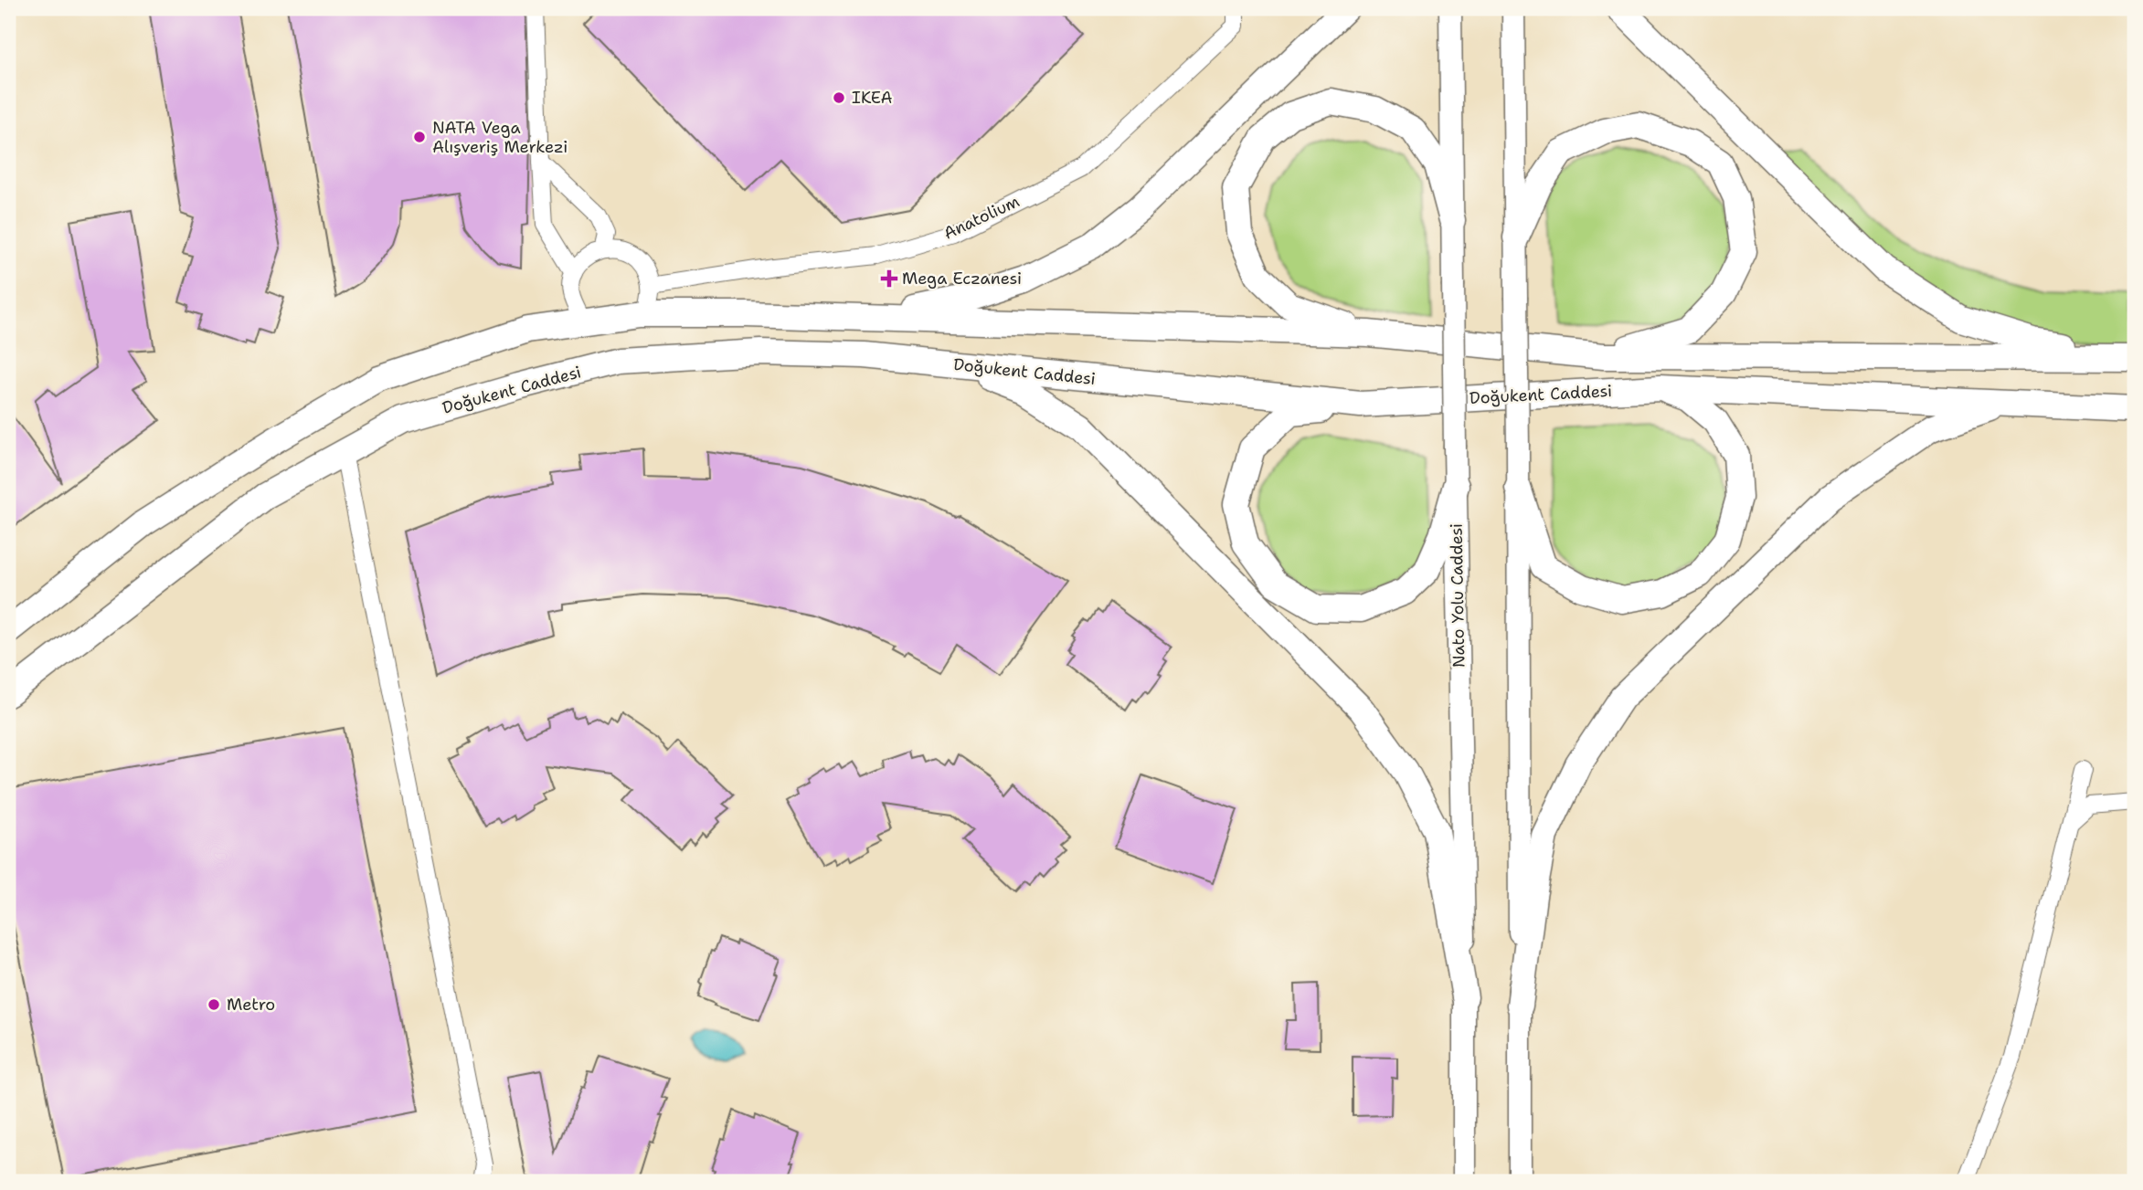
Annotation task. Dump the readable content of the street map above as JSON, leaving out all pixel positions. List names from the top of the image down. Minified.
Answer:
{"streets":{"main road":["Doğukent Caddesi","Nato Yolu Caddesi"],"street":["Anatolium"]},"places":{"other":["IKEA","NATA Vega Alışveriş Merkezi","Metro"],"health":["Mega Eczanesi"]}}
